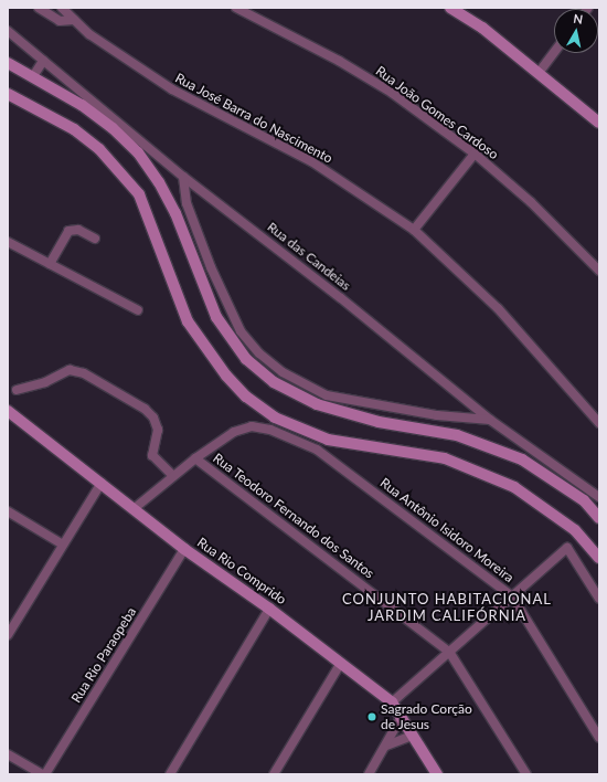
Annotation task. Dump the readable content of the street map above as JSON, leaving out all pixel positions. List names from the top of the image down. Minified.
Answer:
{"streets":{"street":["Rua João Gomes Cardoso","Rua José Barra do Nascimento","Rua das Candeias","Rua Teodoro Fernando dos Santos","Rua Antônio Isidoro Moreira","Rua Rio Comprido","Rua Rio Paraopeba"]},"crossings":[["Rua Teodoro Fernando dos Santos","Rua Antônio Isidoro Moreira"],["Rua Antônio Isidoro Moreira","Rua Rio Comprido"],["Rua Rio Comprido","Rua Rio Paraopeba"]],"districts":["CONJUNTO HABITACIONAL JARDIM CALIFÓRNIA"],"places":["Sagrado Corção de Jesus"],"north":"top"}
